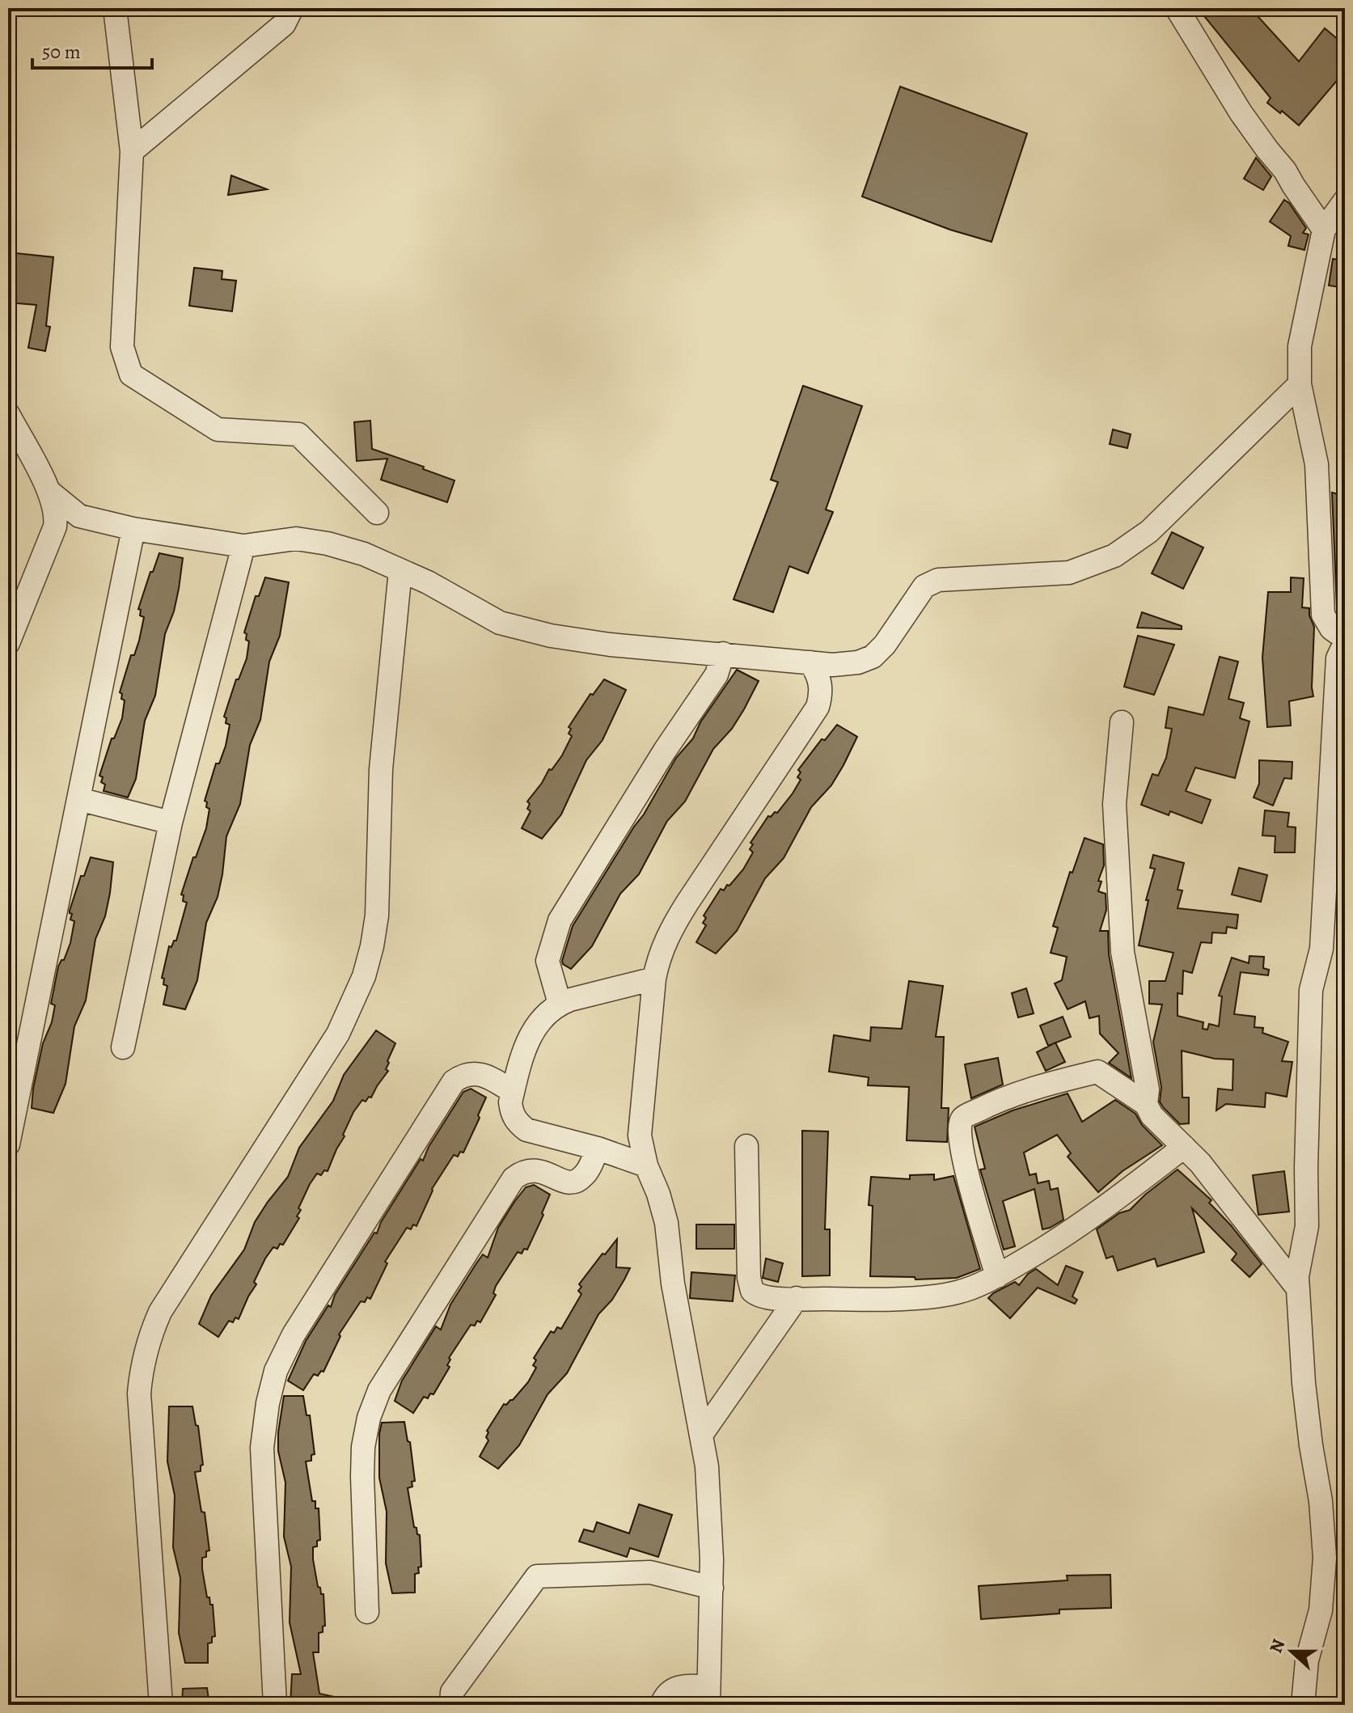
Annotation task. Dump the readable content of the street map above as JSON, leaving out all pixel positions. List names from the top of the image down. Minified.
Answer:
{"scale_bar":"50 m","north":"left"}
